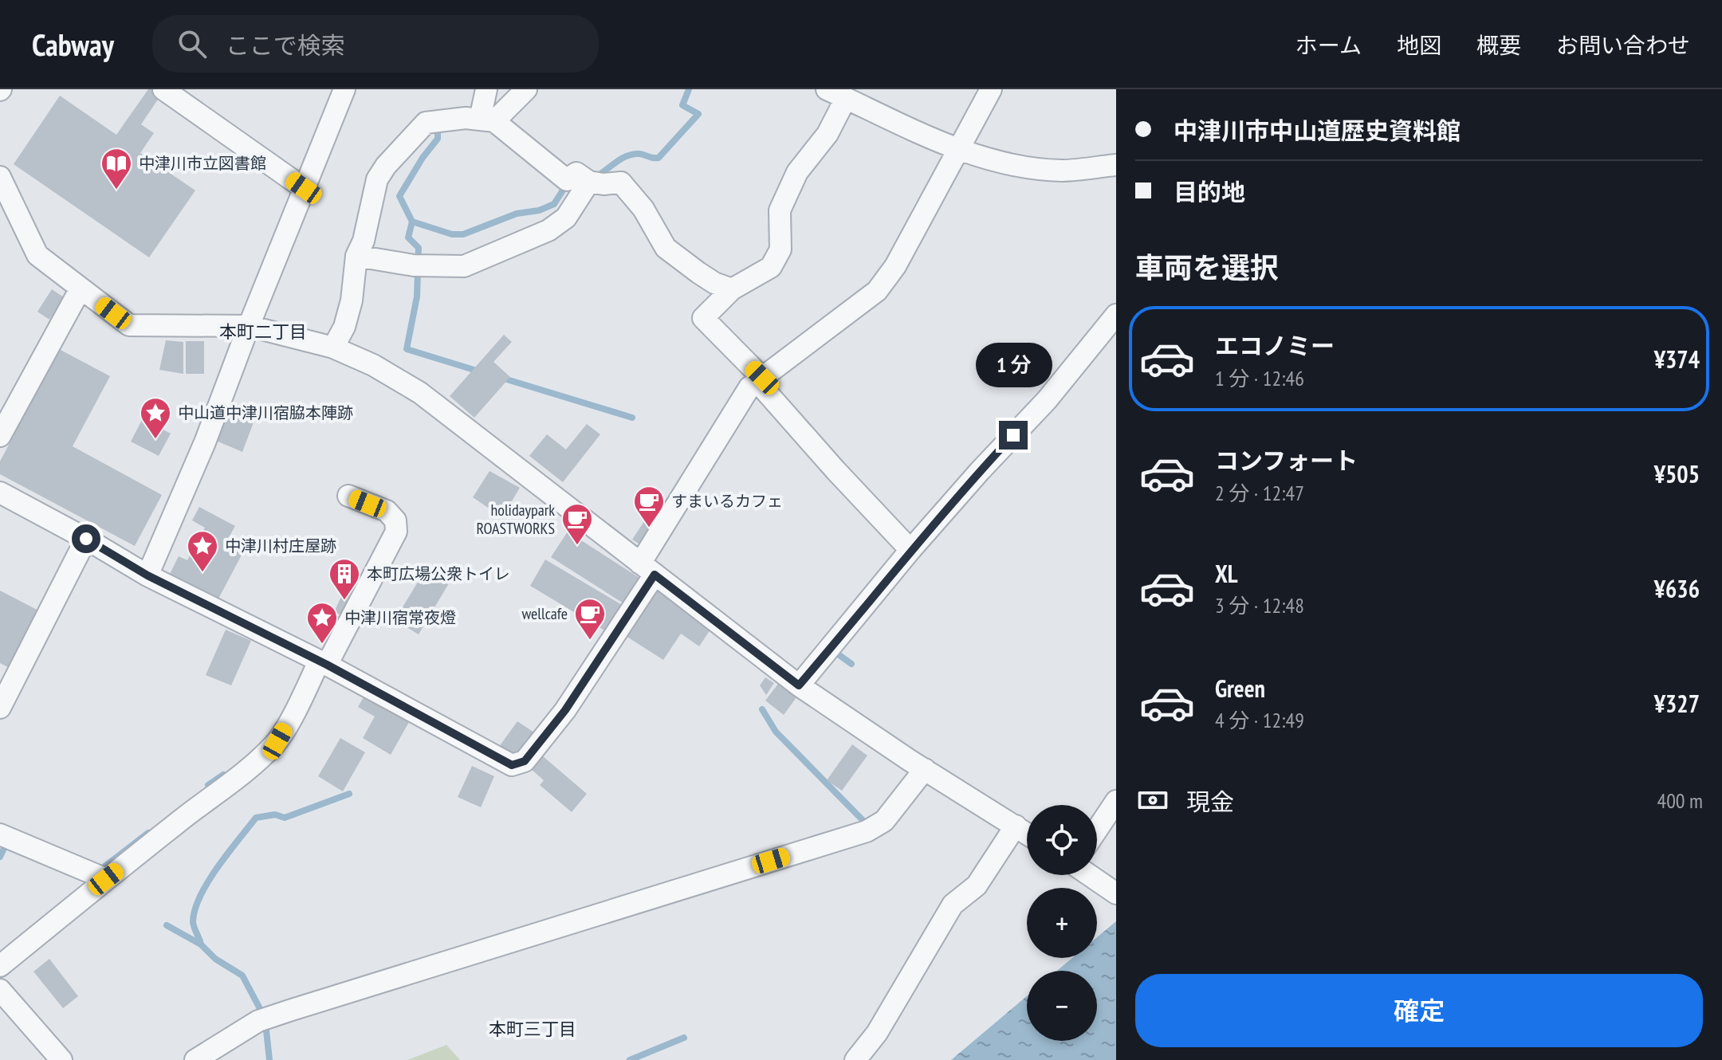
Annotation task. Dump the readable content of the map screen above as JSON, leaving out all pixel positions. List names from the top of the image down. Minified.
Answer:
{"districts":["本町二丁目","本町三丁目"],"places":{"library":["中津川市立図書館"],"place":["中山道中津川宿脇本陣跡","中津川村庄屋跡","中津川宿常夜燈"],"cafe":["すまいるカフェ","holidaypark ROASTWORKS","wellcafe"],"building":["本町広場公衆トイレ"]},"page":{"header":"Cabway","search":"ここで検索","nav":["ホーム","地図","概要","お問い合わせ"],"banner":["中津川市中山道歴史資料館","目的地"],"heading":"車両を選択","list":[{"name":"エコノミー","note":"1 分 · 12:46","value":"¥374"},{"name":"コンフォート","note":"2 分 · 12:47","value":"¥505"},{"name":"XL","note":"3 分 · 12:48","value":"¥636"},{"name":"Green","note":"4 分 · 12:49","value":"¥327"}],"bubble":"1 分","pay":["現金","400 m"],"map_buttons":["+","−"],"buttons":"確定"}}
